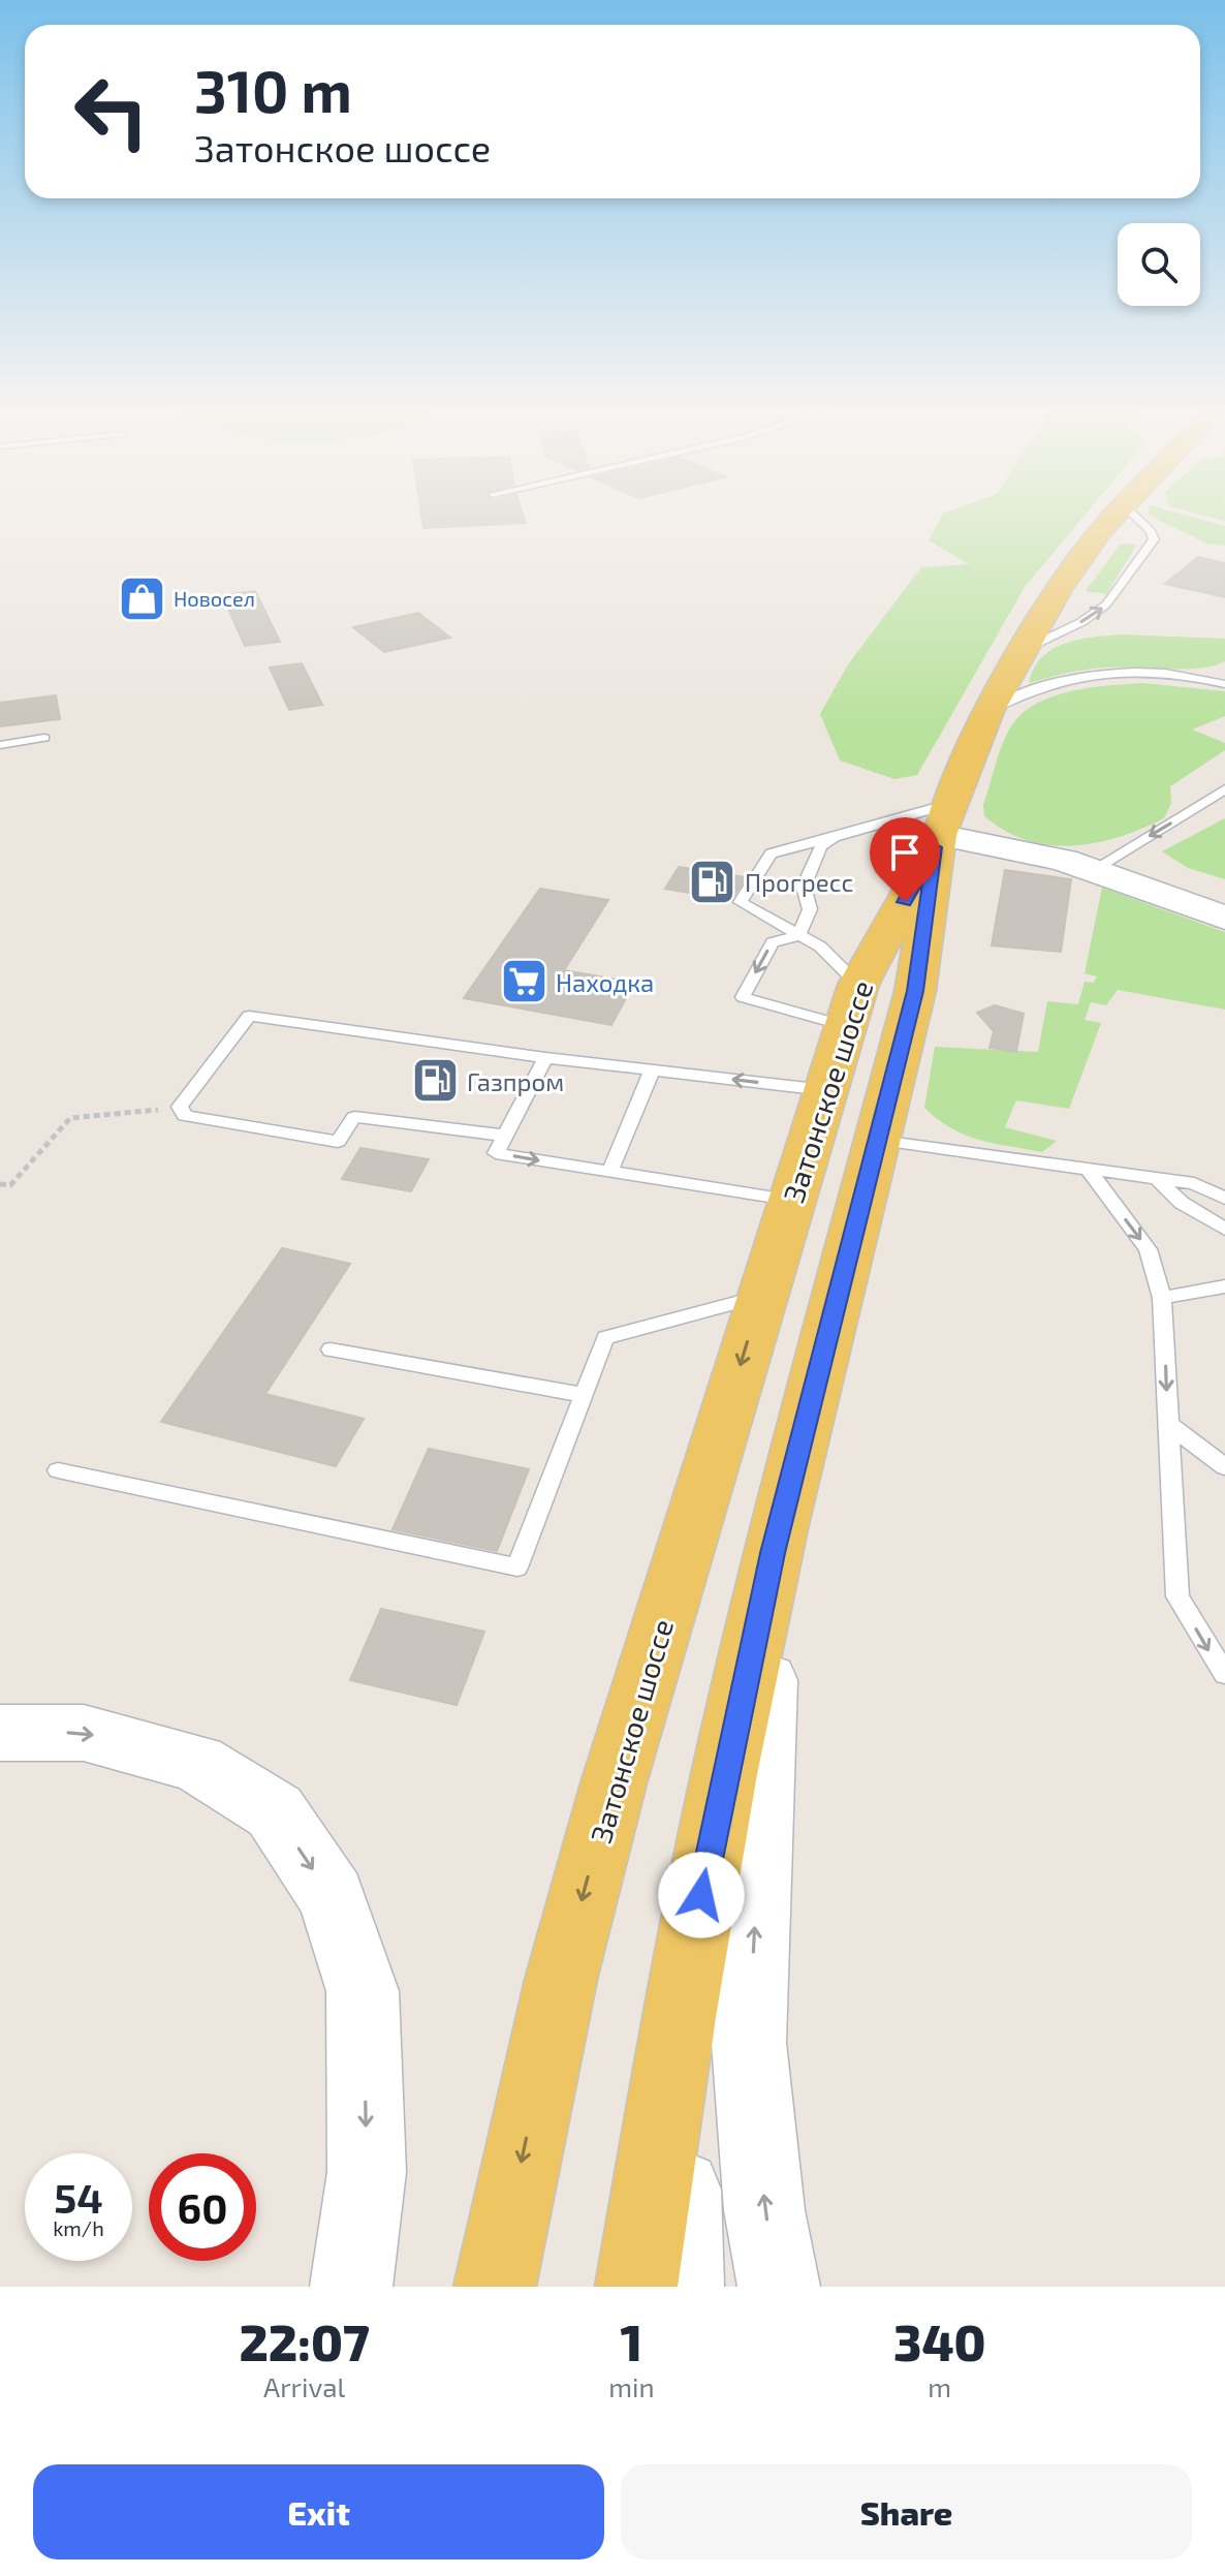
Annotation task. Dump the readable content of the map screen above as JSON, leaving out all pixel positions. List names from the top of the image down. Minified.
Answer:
{"streets":{"main road":["Затонское шоссе"]},"places":{"shop":["Новосел"],"fuel station":["Прогресс","Газпром"],"supermarket":["Находка"]},"page":{"turn":["310 m","Затонское шоссе"],"speed":"54 km/h","limit":"60","eta":["22:07","Arrival","1","min","340","m"],"buttons":["Exit","Share"]}}
